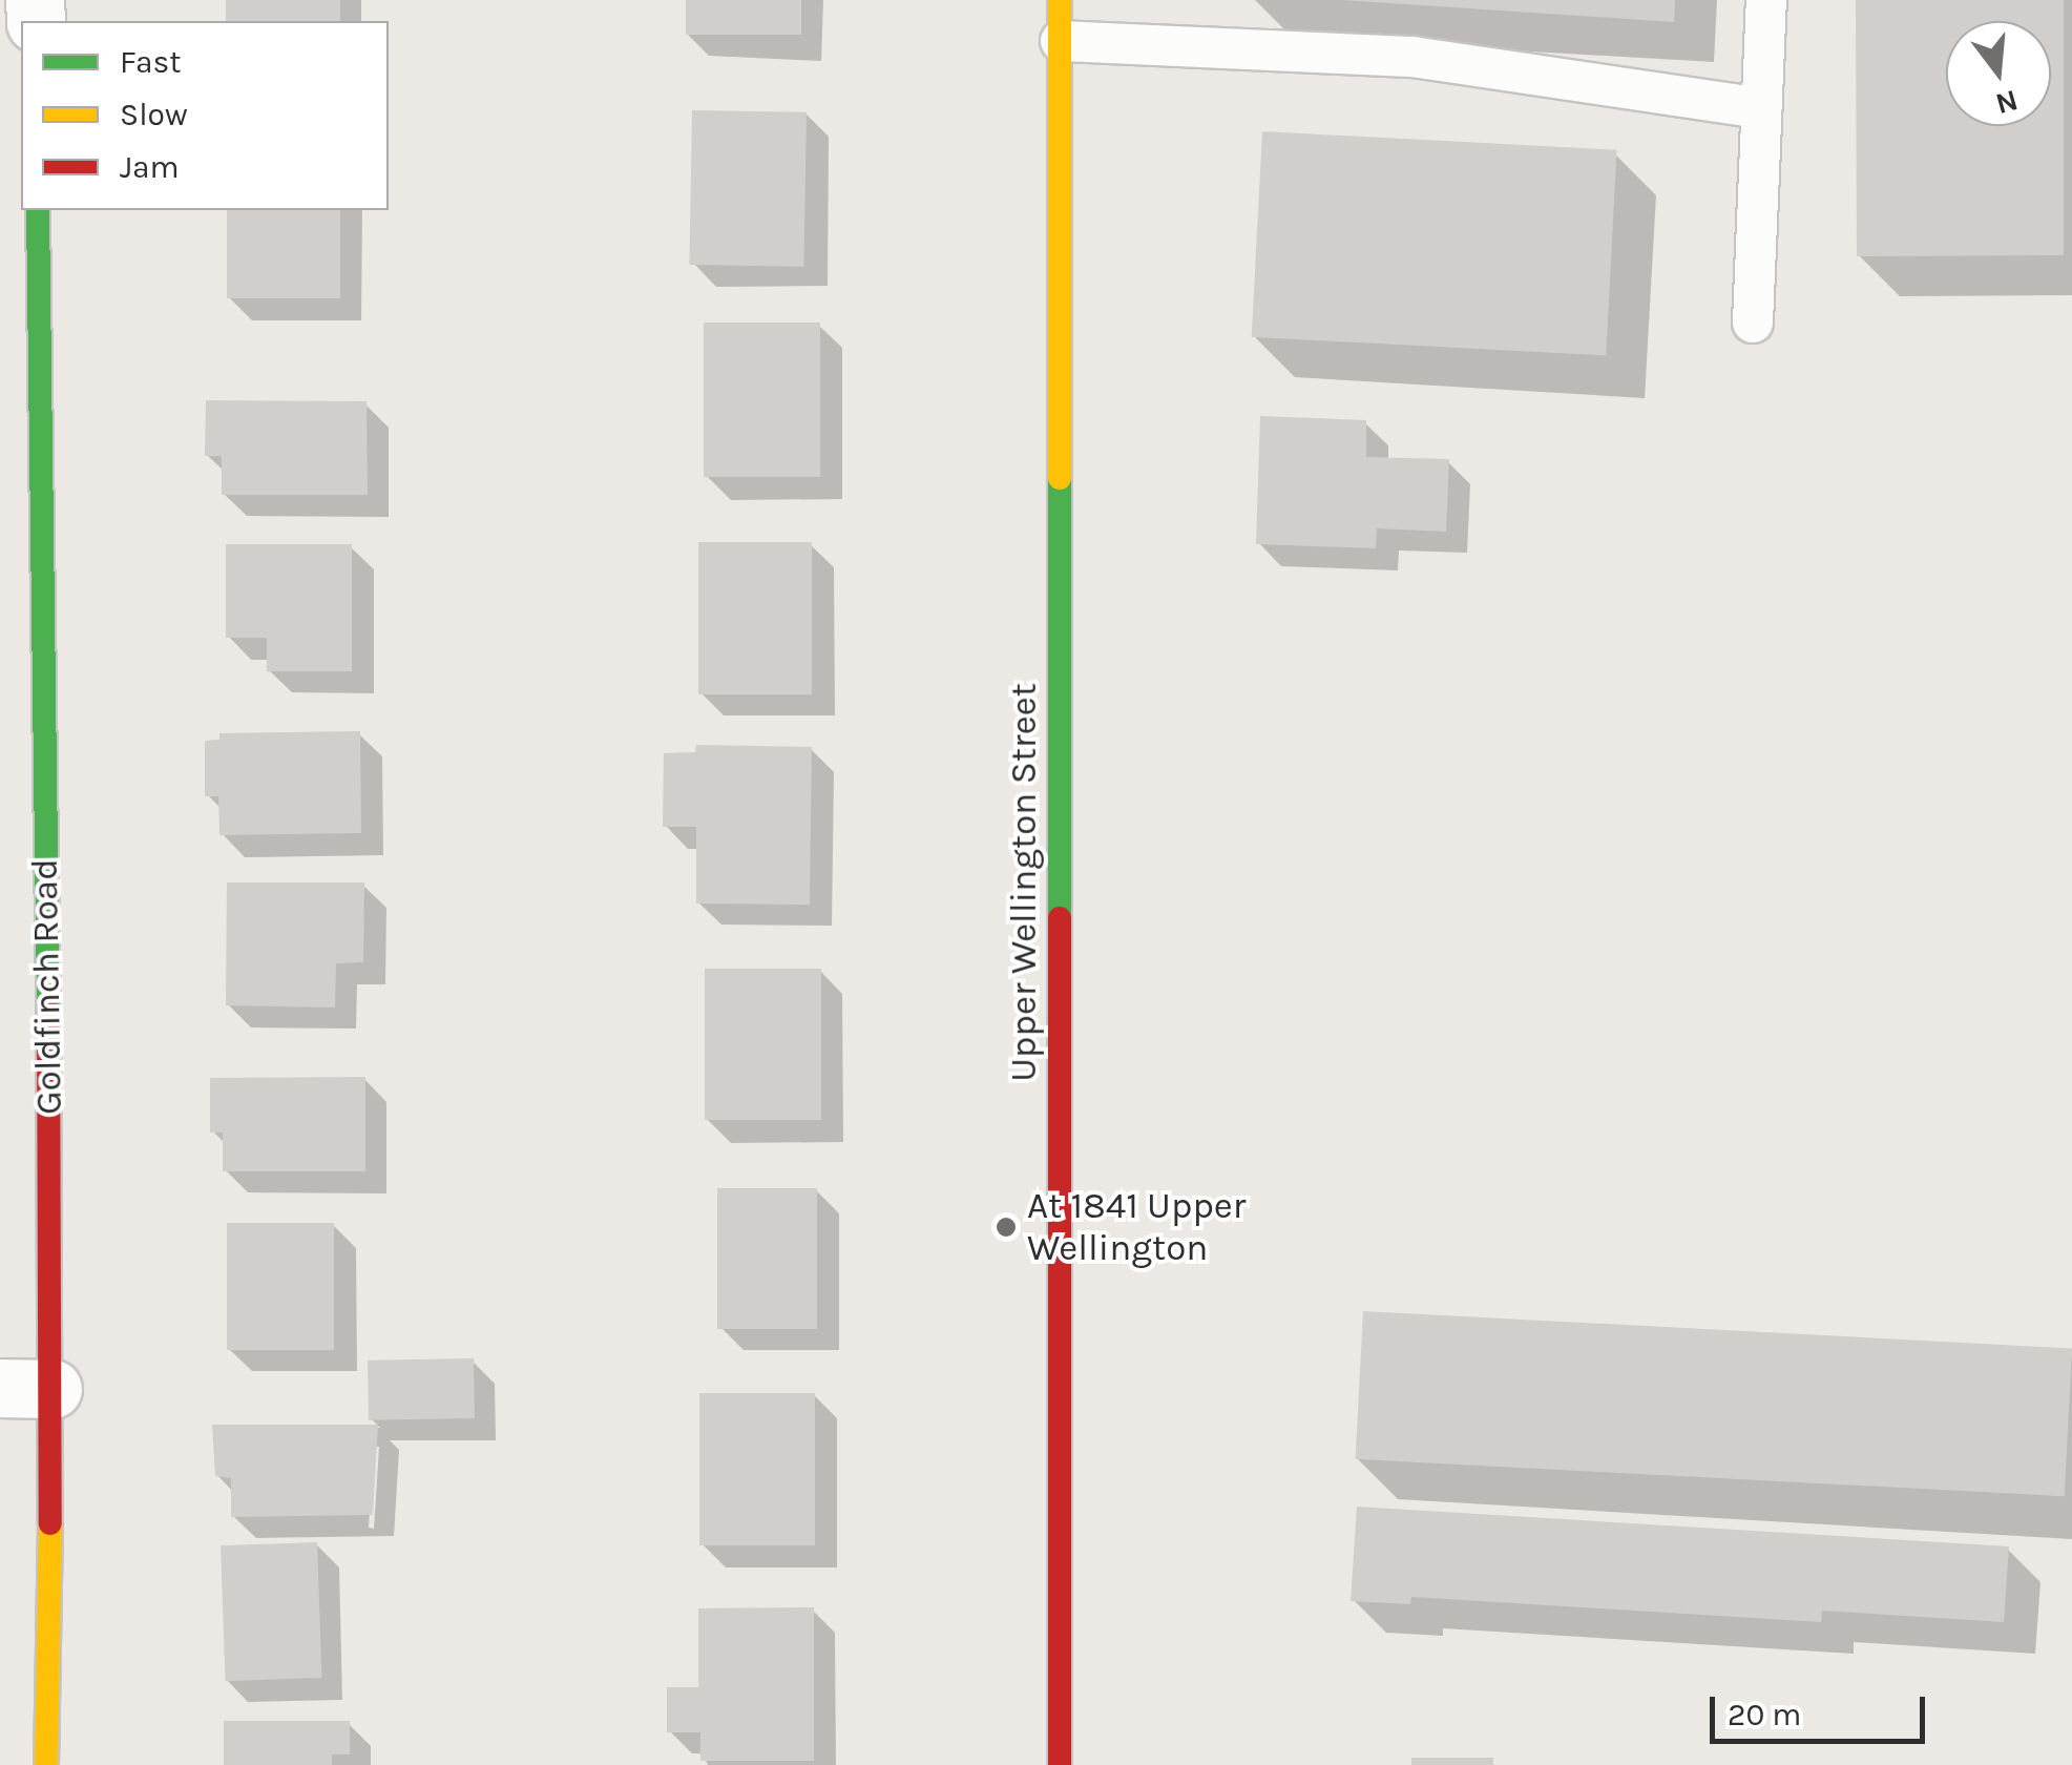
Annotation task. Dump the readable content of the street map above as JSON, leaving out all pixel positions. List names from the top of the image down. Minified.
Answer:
{"streets":{"main road":["Upper Wellington Street","Goldfinch Road"]},"places":["At 1841 Upper Wellington"],"legend":["Fast","Slow","Jam"],"scale_bar":"20 m","north":"bottom"}
